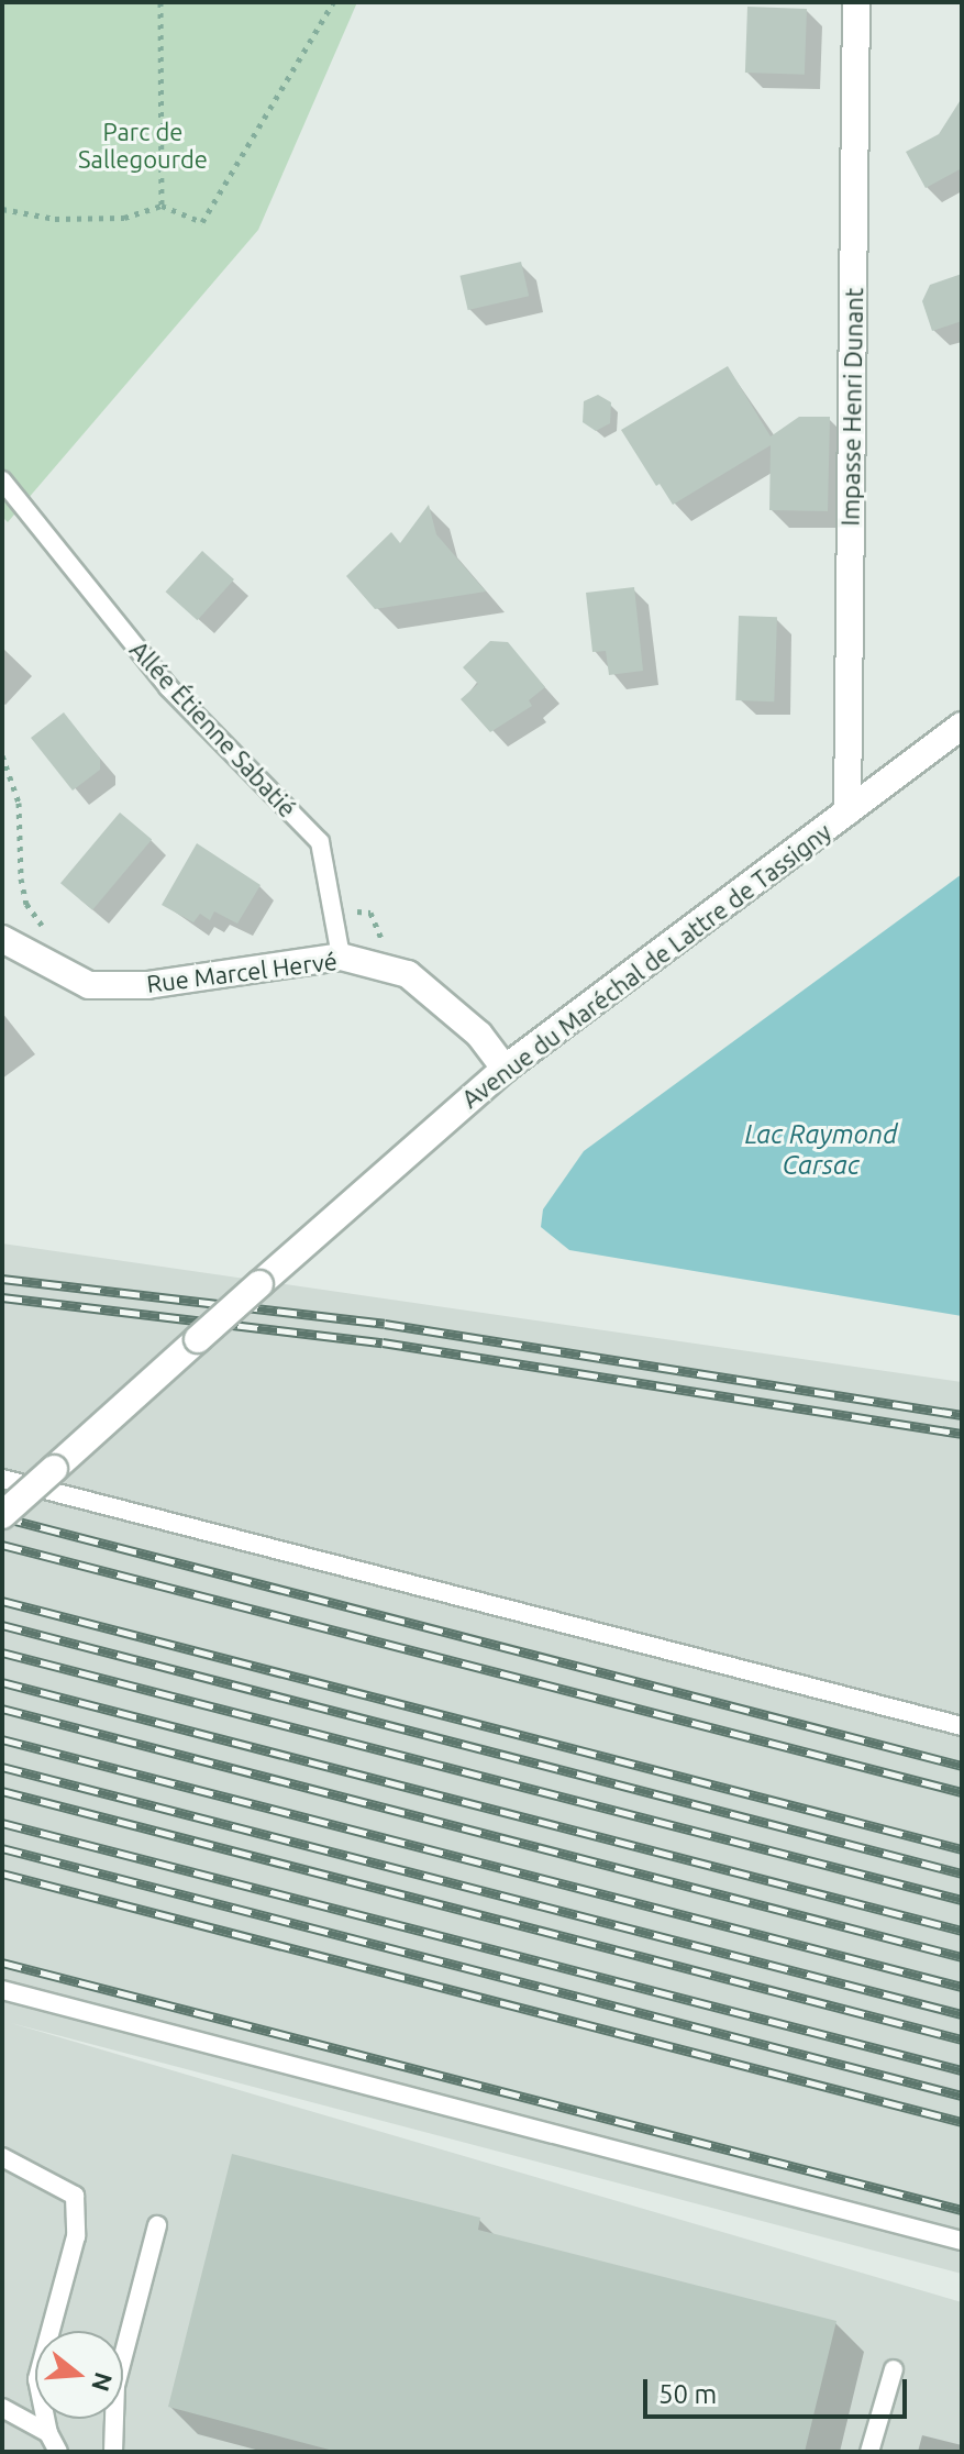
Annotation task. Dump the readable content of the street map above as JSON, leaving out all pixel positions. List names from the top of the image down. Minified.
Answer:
{"streets":{"street":["Impasse Henri Dunant","Avenue du Maréchal de Lattre de Tassigny","Rue Marcel Hervé"],"lane":["Allée Étienne Sabatié"]},"crossings":[["Impasse Henri Dunant","Avenue du Maréchal de Lattre de Tassigny"],["Allée Étienne Sabatié","Rue Marcel Hervé"],["Avenue du Maréchal de Lattre de Tassigny","Rue Marcel Hervé"]],"water":["Lac Raymond Carsac"],"parks":["Parc de Sallegourde"],"scale_bar":"50 m","north":"right"}
